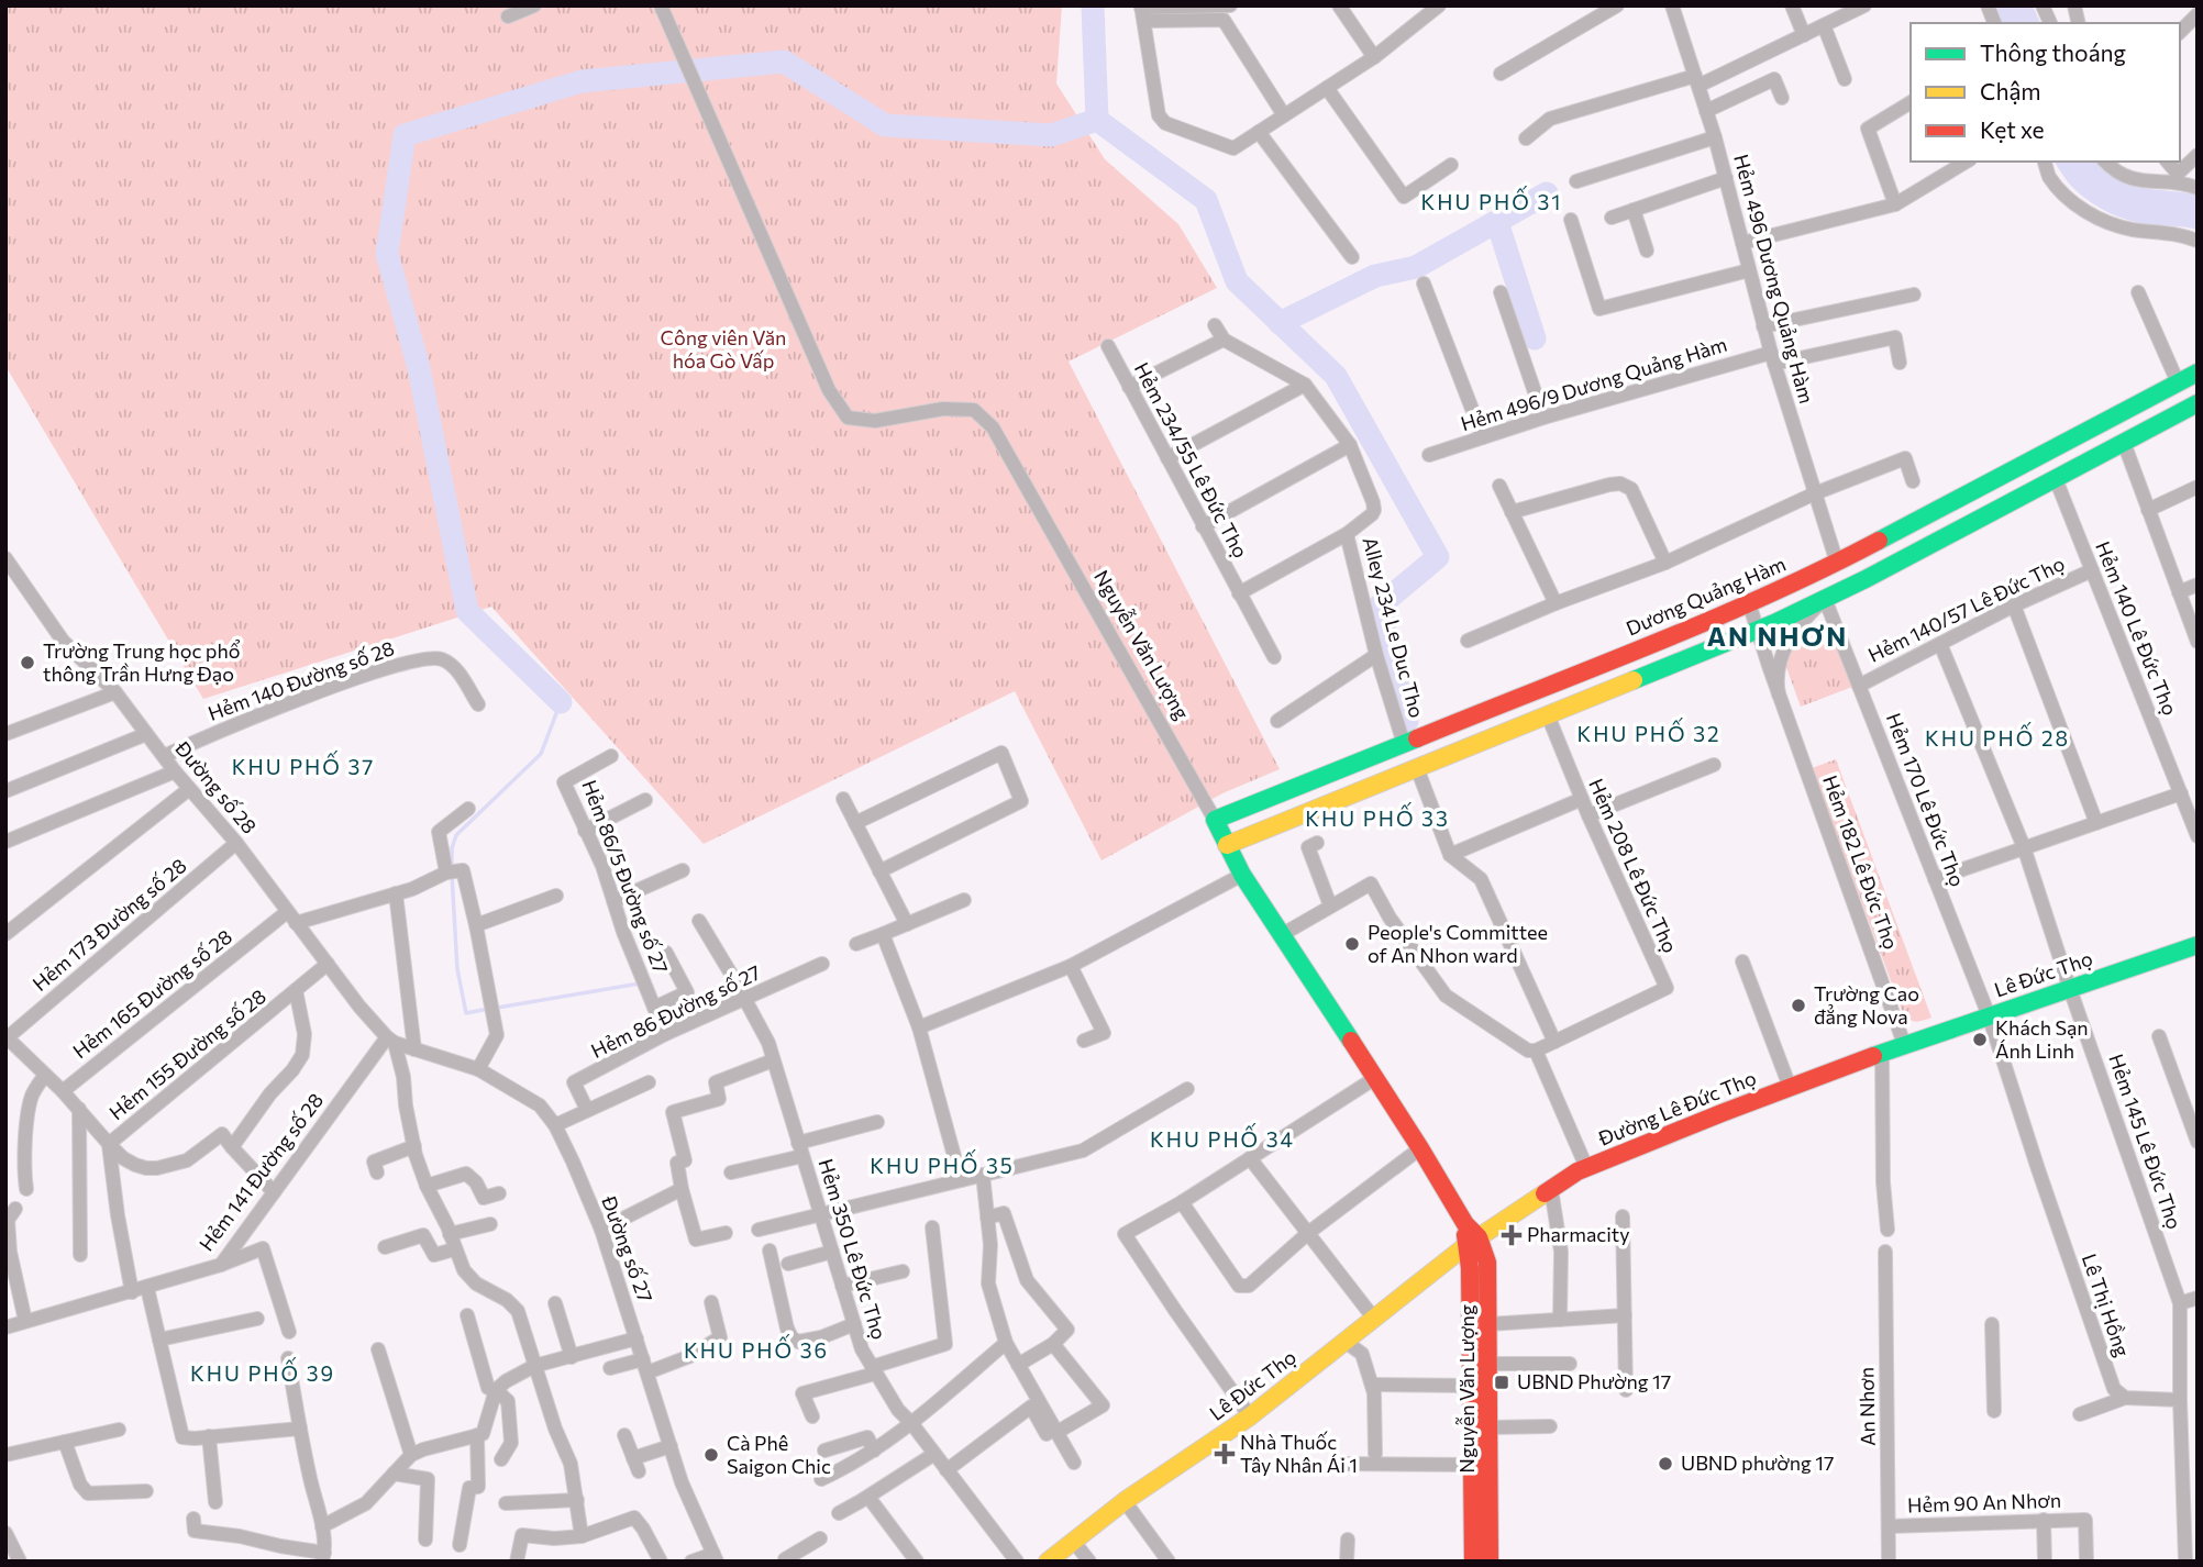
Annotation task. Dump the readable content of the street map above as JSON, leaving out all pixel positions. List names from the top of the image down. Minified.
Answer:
{"streets":{"street":["Hẻm 496 Dương Quảng Hàm","Hẻm 496/9 Dương Quảng Hàm","Hẻm 234/55 Lê Đức Thọ","Dương Quảng Hàm","Hẻm 140/57 Lê Đức Thọ","Alley 234 Le Duc Tho","Hẻm 140 Lê Đức Thọ","Nguyễn Văn Lượng","Hẻm 140 Đường số 28","Đường số 28","Hẻm 170 Lê Đức Thọ","Hẻm 182 Lê Đức Thọ","Hẻm 208 Lê Đức Thọ","Hẻm 86/5 Đường số 27","Hẻm 173 Đường số 28","Lê Đức Thọ","Hẻm 165 Đường số 28","Hẻm 86 Đường số 27","Hẻm 155 Đường số 28","Đường Lê Đức Thọ","Hẻm 145 Lê Đức Thọ","Hẻm 141 Đường số 28","Đường số 27","Hẻm 350 Lê Đức Thọ","Lê Thị Hồng","An Nhơn","Hẻm 90 An Nhơn"]},"crossings":[["Hẻm 496 Dương Quảng Hàm","Hẻm 496/9 Dương Quảng Hàm"],["Hẻm 496 Dương Quảng Hàm","Dương Quảng Hàm"],["Dương Quảng Hàm","Alley 234 Le Duc Tho"],["Dương Quảng Hàm","Nguyễn Văn Lượng"],["Dương Quảng Hàm","Hẻm 182 Lê Đức Thọ"],["Hẻm 140/57 Lê Đức Thọ","Hẻm 140 Lê Đức Thọ"],["Hẻm 140/57 Lê Đức Thọ","Hẻm 170 Lê Đức Thọ"],["Hẻm 140/57 Lê Đức Thọ","Hẻm 145 Lê Đức Thọ"],["Nguyễn Văn Lượng","Lê Đức Thọ"],["Nguyễn Văn Lượng","Đường Lê Đức Thọ"],["Hẻm 140 Đường số 28","Đường số 28"],["Đường số 28","Hẻm 173 Đường số 28"],["Đường số 28","Hẻm 165 Đường số 28"],["Đường số 28","Hẻm 155 Đường số 28"],["Đường số 28","Hẻm 141 Đường số 28"],["Đường số 28","Đường số 27"],["Hẻm 170 Lê Đức Thọ","Hẻm 182 Lê Đức Thọ"],["Hẻm 170 Lê Đức Thọ","Lê Đức Thọ"],["Hẻm 170 Lê Đức Thọ","Lê Thị Hồng"],["Hẻm 182 Lê Đức Thọ","Lê Đức Thọ"],["Hẻm 182 Lê Đức Thọ","Đường Lê Đức Thọ"],["Hẻm 86/5 Đường số 27","Hẻm 86 Đường số 27"],["Lê Đức Thọ","Đường Lê Đức Thọ"],["Lê Đức Thọ","Hẻm 145 Lê Đức Thọ"],["Lê Đức Thọ","Lê Thị Hồng"],["Hẻm 86 Đường số 27","Hẻm 350 Lê Đức Thọ"],["Hẻm 141 Đường số 28","Đường số 27"],["An Nhơn","Hẻm 90 An Nhơn"]],"districts":["KHU PHỐ 31","AN NHƠN","KHU PHỐ 32","KHU PHỐ 28","KHU PHỐ 37","KHU PHỐ 33","KHU PHỐ 34","KHU PHỐ 35","KHU PHỐ 36","KHU PHỐ 39"],"parks":["Công viên Văn hóa Gò Vấp"],"places":{"other":["Trường Trung học phổ thông Trần Hưng Đạo","People's Committee of An Nhon ward","Trường Cao đẳng Nova","Khách Sạn Ánh Linh","Cà Phê Saigon Chic","UBND phường 17"],"health":["Pharmacity","Nhà Thuốc Tây Nhân Ái 1"],"transit":["UBND Phường 17"]},"legend":["Thông thoáng","Chậm","Kẹt xe"]}
